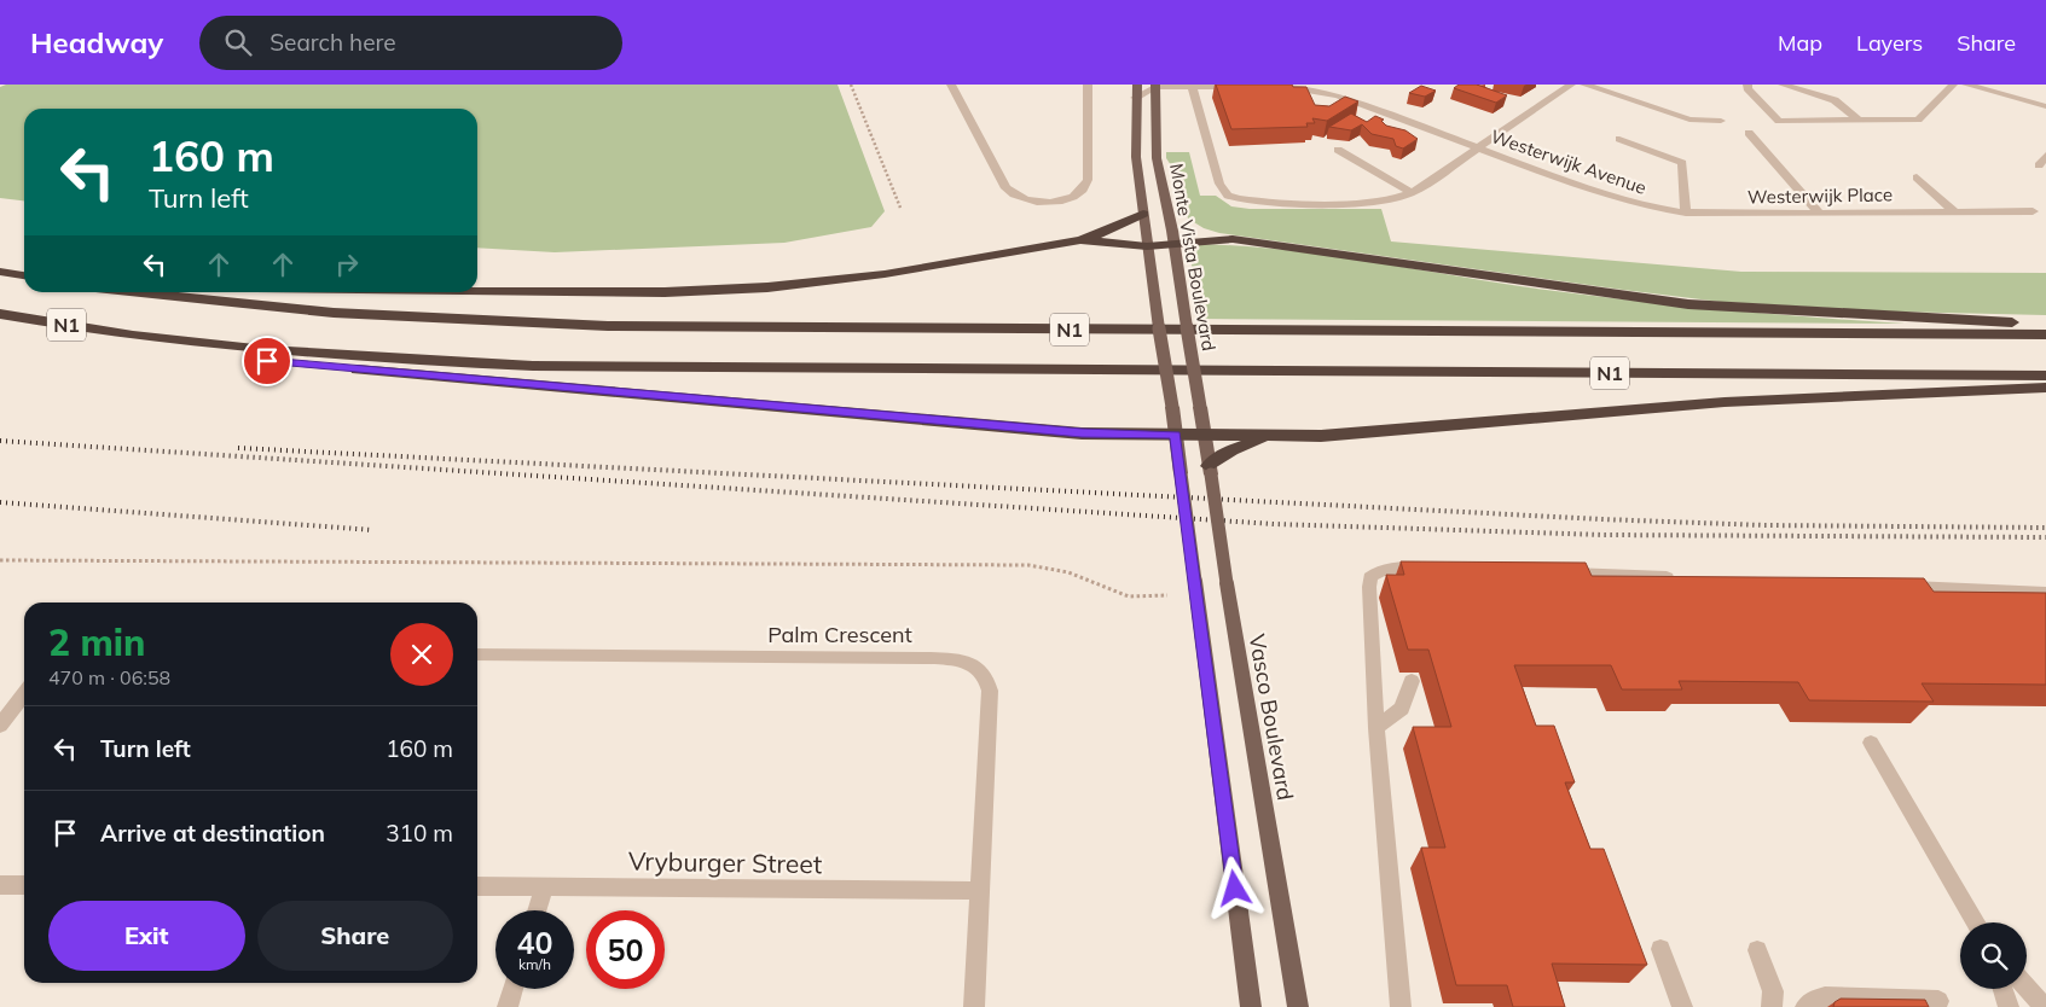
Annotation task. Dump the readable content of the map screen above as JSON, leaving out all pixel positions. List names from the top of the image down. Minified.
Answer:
{"streets":{"highway":["N1"],"main road":["Monte Vista Boulevard","Vasco Boulevard"],"street":["Westerwijk Avenue","Westerwijk Place","Palm Crescent","Vryburger Street"]},"crossings":[["Westerwijk Avenue","Westerwijk Place"],["Monte Vista Boulevard","Vasco Boulevard"],["Palm Crescent","Vryburger Street"]],"page":{"header":"Headway","search":"Search here","nav":["Map","Layers","Share"],"turn":["160 m","Turn left"],"heading":["2 min","470 m · 06:58"],"list":[{"name":"Turn left","value":"160 m"},{"name":"Arrive at destination","value":"310 m"}],"buttons":["Exit","Share"],"speed":"40 km/h","limit":"50"}}
